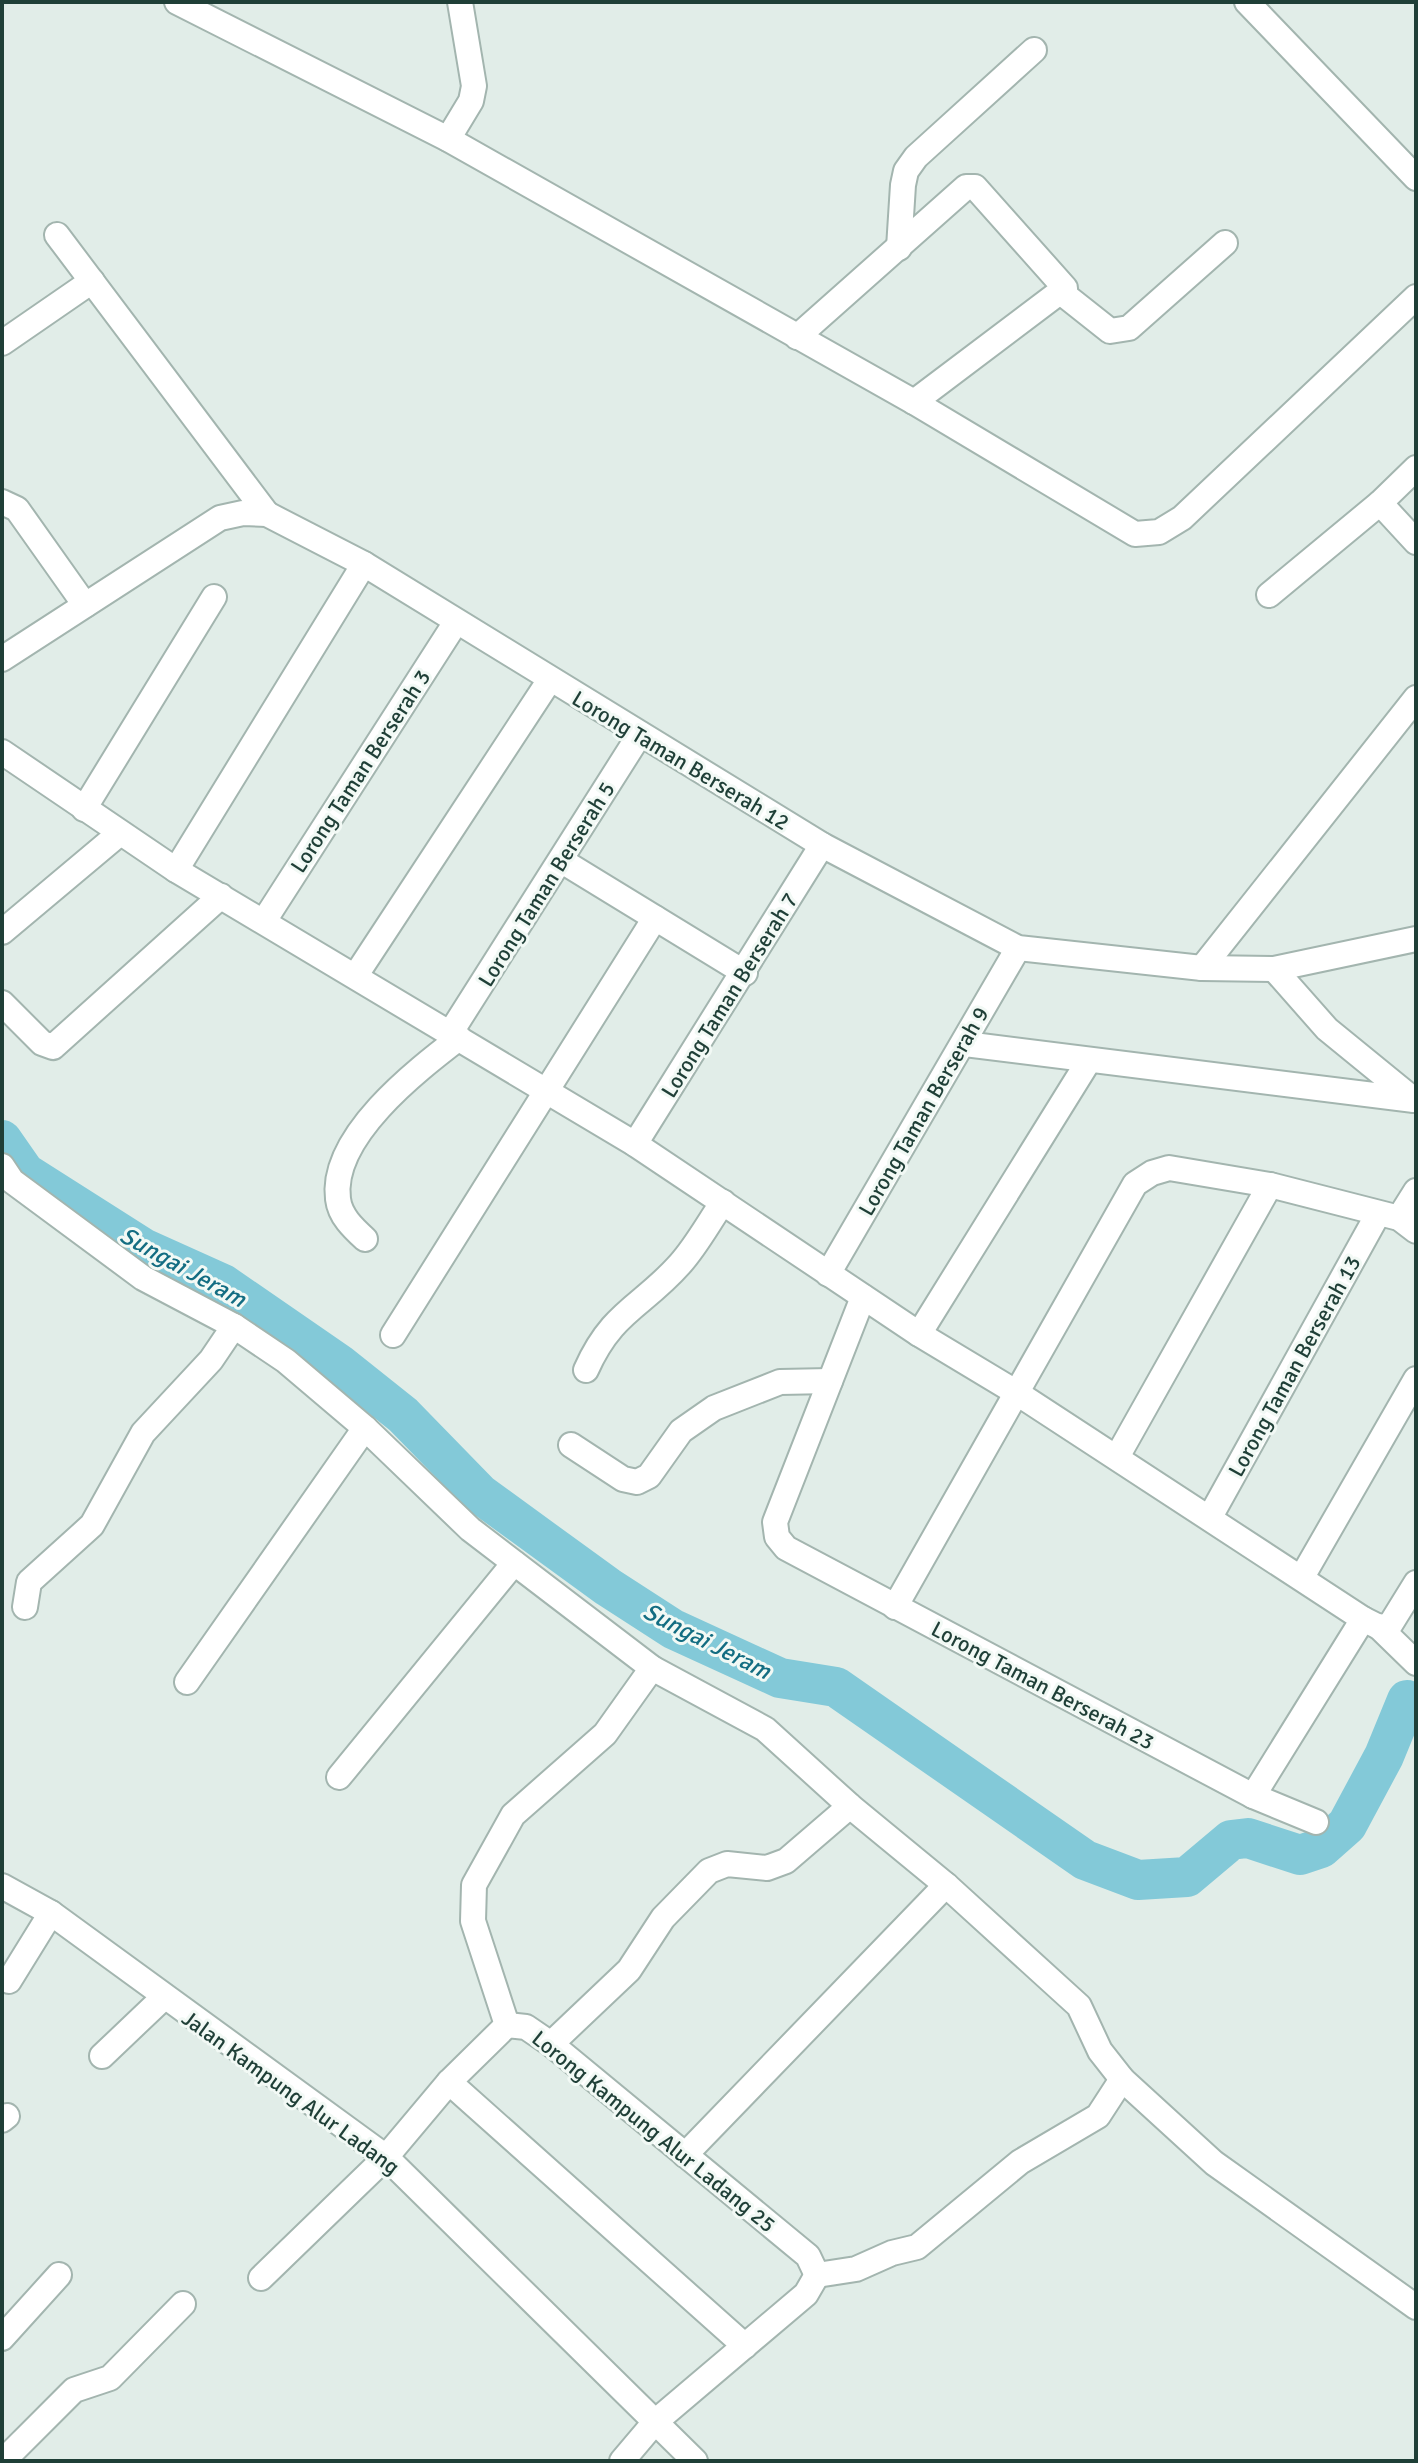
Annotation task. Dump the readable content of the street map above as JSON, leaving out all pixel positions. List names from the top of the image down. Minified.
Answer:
{"streets":{"street":["Lorong Taman Berserah 12","Lorong Taman Berserah 3","Lorong Taman Berserah 5","Lorong Taman Berserah 7","Lorong Taman Berserah 9","Lorong Taman Berserah 13","Lorong Taman Berserah 23","Jalan Kampung Alur Ladang","Lorong Kampung Alur Ladang 25"]},"crossings":[["Lorong Taman Berserah 12","Lorong Taman Berserah 3"],["Lorong Taman Berserah 12","Lorong Taman Berserah 5"],["Lorong Taman Berserah 12","Lorong Taman Berserah 7"],["Lorong Taman Berserah 12","Lorong Taman Berserah 9"],["Jalan Kampung Alur Ladang","Lorong Kampung Alur Ladang 25"]],"water":["Sungai Jeram"]}
